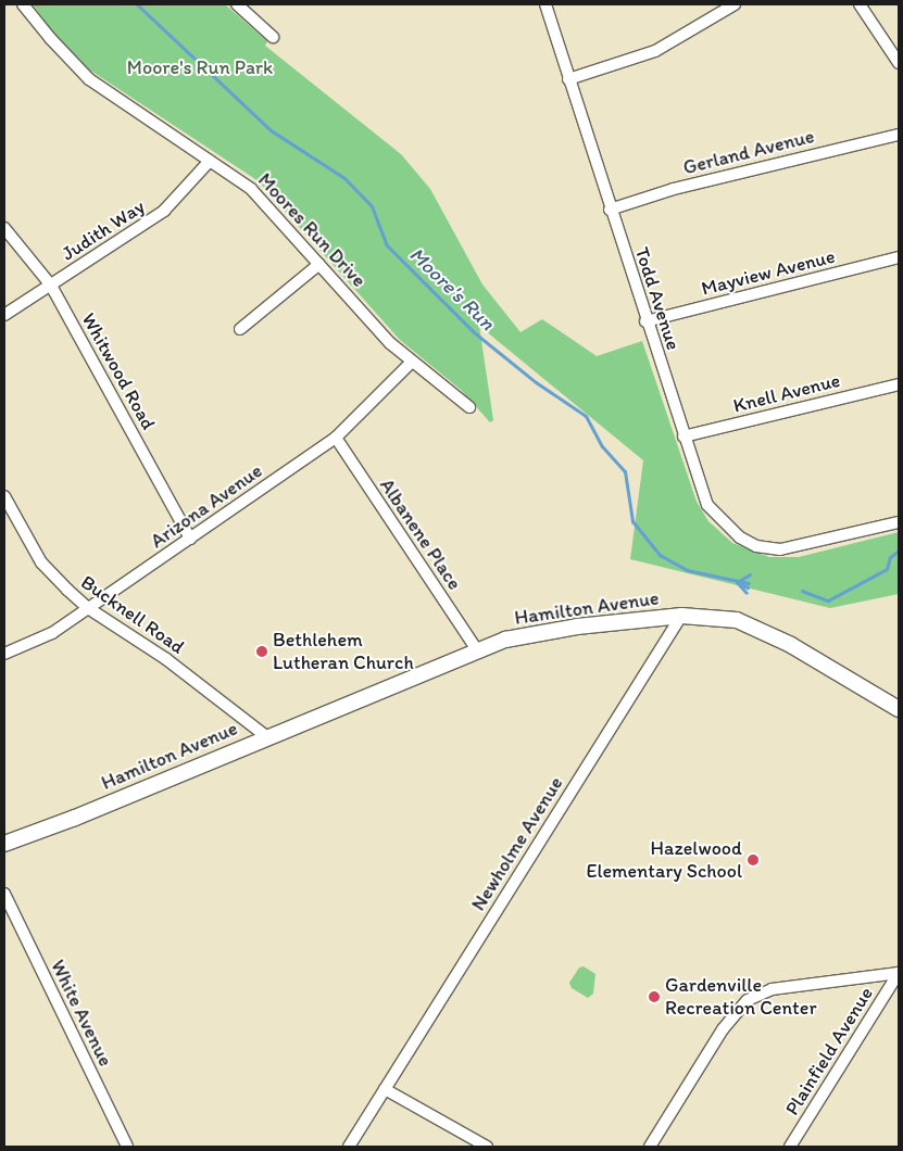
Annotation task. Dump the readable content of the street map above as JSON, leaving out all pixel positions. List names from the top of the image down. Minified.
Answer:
{"streets":{"street":["Gerland Avenue","Judith Way","Moores Run Drive","Mayview Avenue","Todd Avenue","Whitwood Road","Knell Avenue","Arizona Avenue","Albanene Place","Hamilton Avenue","Bucknell Road","Newholme Avenue","White Avenue","Plainfield Avenue"]},"crossings":[["Gerland Avenue","Todd Avenue"],["Judith Way","Moores Run Drive"],["Judith Way","Whitwood Road"],["Moores Run Drive","Arizona Avenue"],["Mayview Avenue","Todd Avenue"],["Todd Avenue","Knell Avenue"],["Whitwood Road","Arizona Avenue"],["Arizona Avenue","Albanene Place"],["Arizona Avenue","Bucknell Road"],["Albanene Place","Hamilton Avenue"],["Hamilton Avenue","Bucknell Road"],["Hamilton Avenue","Newholme Avenue"]],"water":["Moore's Run"],"parks":["Moore's Run Park"],"places":["Bethlehem Lutheran Church","Hazelwood Elementary School","Gardenville Recreation Center"]}
